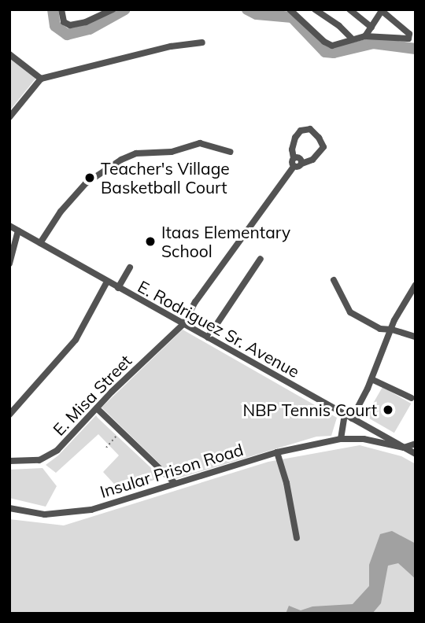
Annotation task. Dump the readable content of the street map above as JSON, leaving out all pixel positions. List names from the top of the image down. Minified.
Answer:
{"streets":{"street":["E. Rodriguez Sr. Avenue","E. Misa Street","Insular Prison Road"]},"crossings":[["E. Rodriguez Sr. Avenue","E. Misa Street"],["E. Rodriguez Sr. Avenue","Insular Prison Road"]],"places":["Teacher's Village Basketball Court","Itaas Elementary School","NBP Tennis Court"]}
